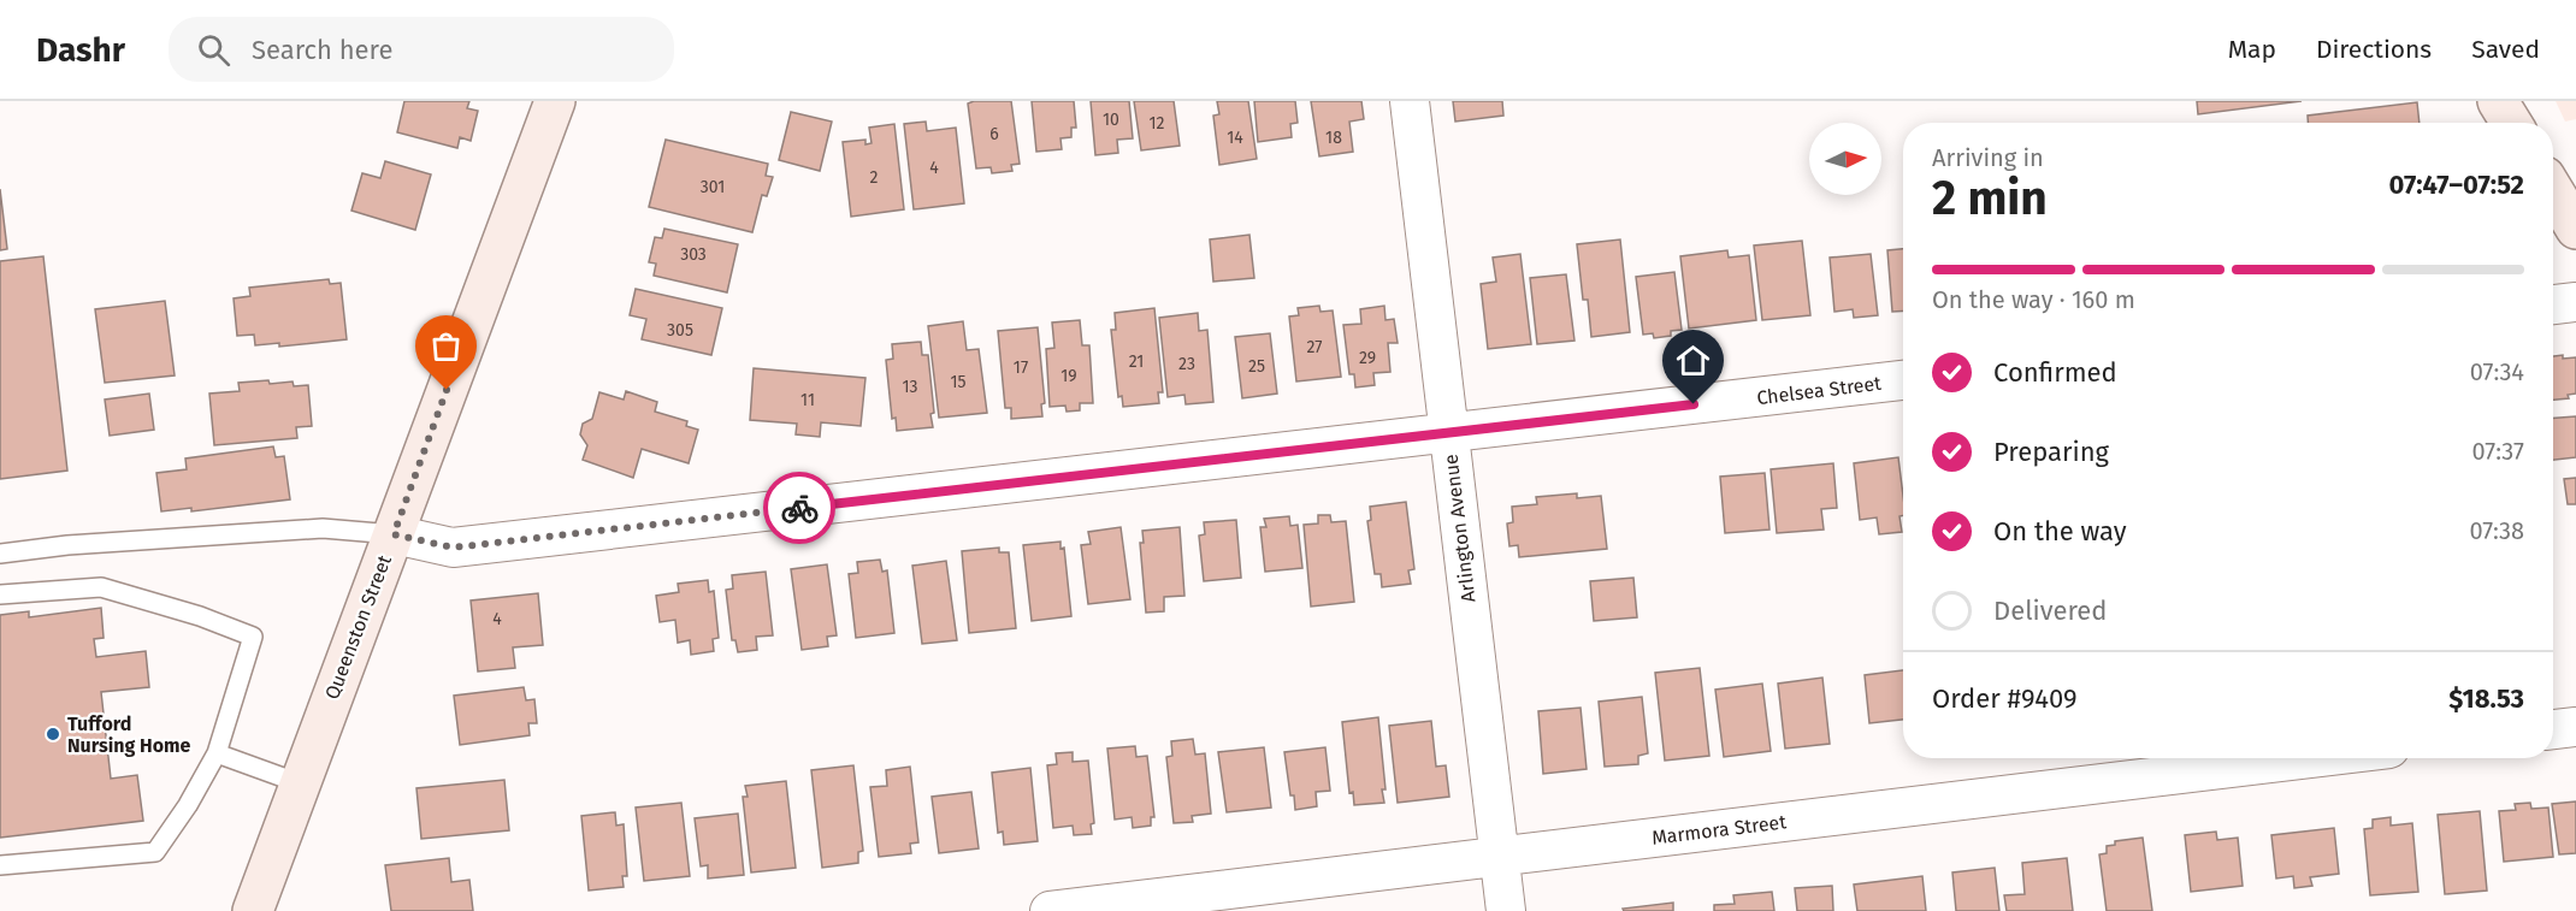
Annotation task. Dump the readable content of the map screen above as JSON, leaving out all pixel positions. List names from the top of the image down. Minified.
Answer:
{"streets":{"main road":["Queenston Street"],"street":["Chelsea Street","Arlington Avenue","Marmora Street"]},"crossings":[["Chelsea Street","Arlington Avenue"],["Chelsea Street","Queenston Street"],["Arlington Avenue","Marmora Street"]],"places":["Tufford Nursing Home"],"house_numbers":["10","12","6","14","18","4","2","301","303","305","27","29","21","23","25","17","19","15","13","11","4"],"north":"right","page":{"header":"Dashr","search":"Search here","nav":["Map","Directions","Saved"],"heading":["2 min","Arriving in","07:47–07:52"],"panel":["Order #9409","$18.53"],"bar":"On the way · 160 m","list":[["Confirmed","07:34"],["Preparing","07:37"],["On the way","07:38"],"Delivered"]}}
